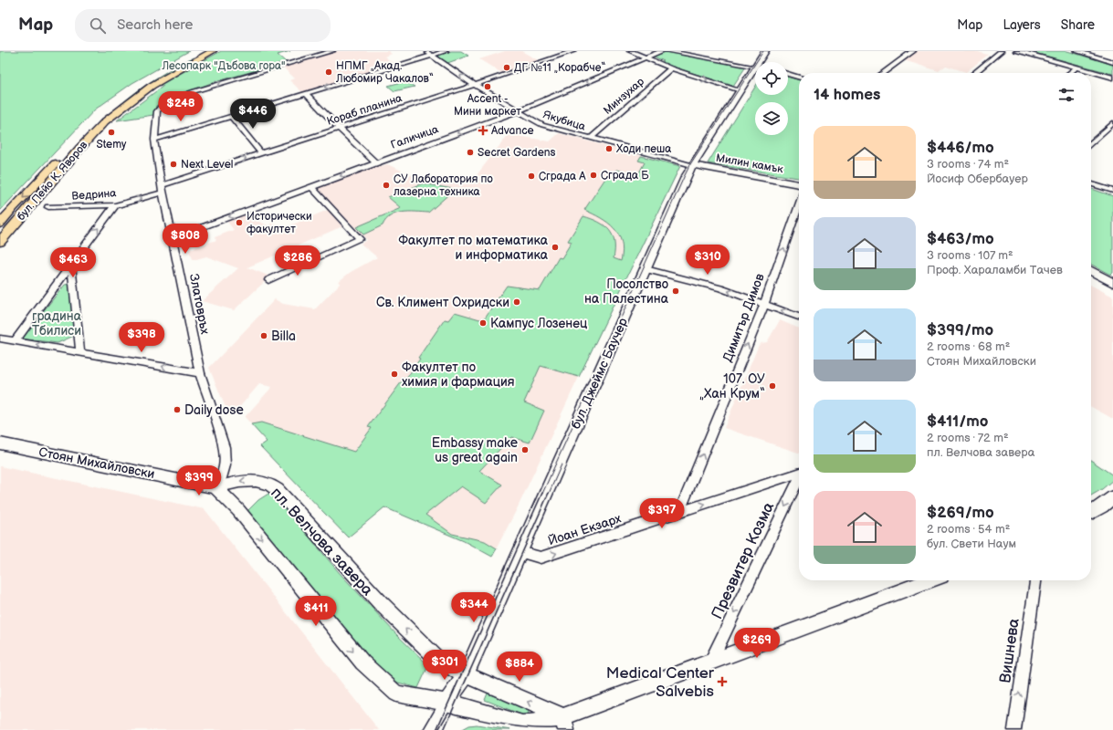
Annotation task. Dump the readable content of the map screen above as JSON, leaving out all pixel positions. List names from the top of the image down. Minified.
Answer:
{"streets":{"main road":["бул. Пейо К. Яворов"],"street":["Минзухар","Кораб планина","Якубица","Галичица","Милин камък","Ведрина","Златовръх","Димитър Димов","бул. Джеймс Баучер","Стоян Михайловски","Йоан Екзарх","пл. Велчова завера","Презвитер Козма","Вишнева"]},"crossings":[["Минзухар","Якубица"],["Кораб планина","Якубица"],["Кораб планина","Ведрина"],["Кораб планина","Златовръх"],["Якубица","Галичица"],["Якубица","Милин камък"],["Якубица","бул. Джеймс Баучер"],["Галичица","Златовръх"],["Милин камък","бул. Джеймс Баучер"],["Ведрина","Златовръх"],["Златовръх","Стоян Михайловски"],["Златовръх","пл. Велчова завера"],["Димитър Димов","Йоан Екзарх"],["бул. Джеймс Баучер","Йоан Екзарх"],["бул. Джеймс Баучер","пл. Велчова завера"],["Стоян Михайловски","пл. Велчова завера"]],"one_way":["Галичица","Ведрина","Димитър Димов","Йоан Екзарх","Презвитер Козма","Вишнева"],"parks":["Лесопарк \"Дъбова гора\"","градина Тбилиси"],"places":{"other":["ДГ №11 „Корабче“","НПМГ „Акад. Любомир Чакалов“","Accent - Мини маркет","Stemy","Ходи пеша","Secret Gardens","Next Level","Сграда Б","Сграда А","СУ Лаборатория по лазерна техника","Исторически факултет","Факултет по математика и информатика","Посолство на Палестина","Св. Климент Охридски","Кампус Лозенец","Billa","Факултет по химия и фармация","107. ОУ „Хан Крум“","Daily dose","Embassy make us great again"],"health":["Advance","Medical Center Salvebis"]},"page":{"header":"Map","search":"Search here","nav":["Map","Layers","Share"],"heading":"14 homes","price":["$248","$446","$808","$310","$286","$463","$398","$399","$397","$344","$411","$269","$301","$884"],"list":[{"name":"$446/mo","note":"3 rooms · 74 m² · Йосиф Обербауер"},{"name":"$463/mo","note":"3 rooms · 107 m² · Проф. Хараламби Тачев"},{"name":"$399/mo","note":"2 rooms · 68 m² · Стоян Михайловски"},{"name":"$411/mo","note":"2 rooms · 72 m² · пл. Велчова завера"},{"name":"$269/mo","note":"2 rooms · 54 m² · бул. Свети Наум"}]}}
